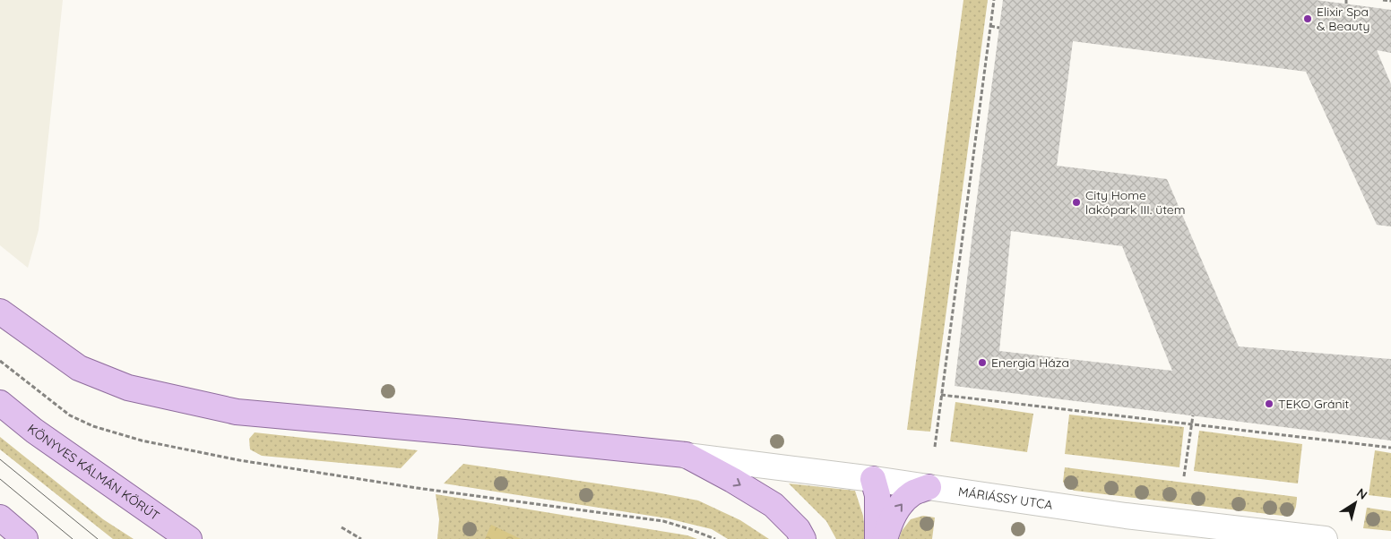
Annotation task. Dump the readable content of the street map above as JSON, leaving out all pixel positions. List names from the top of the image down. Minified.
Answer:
{"streets":{"main road":["KÖNYVES KÁLMÁN KÖRÚT"],"street":["MÁRIÁSSY UTCA"]},"places":["Elixir Spa & Beauty","City Home lakópark III. ütem","Energia Háza","TEKO Gránit"],"north":"top right"}
